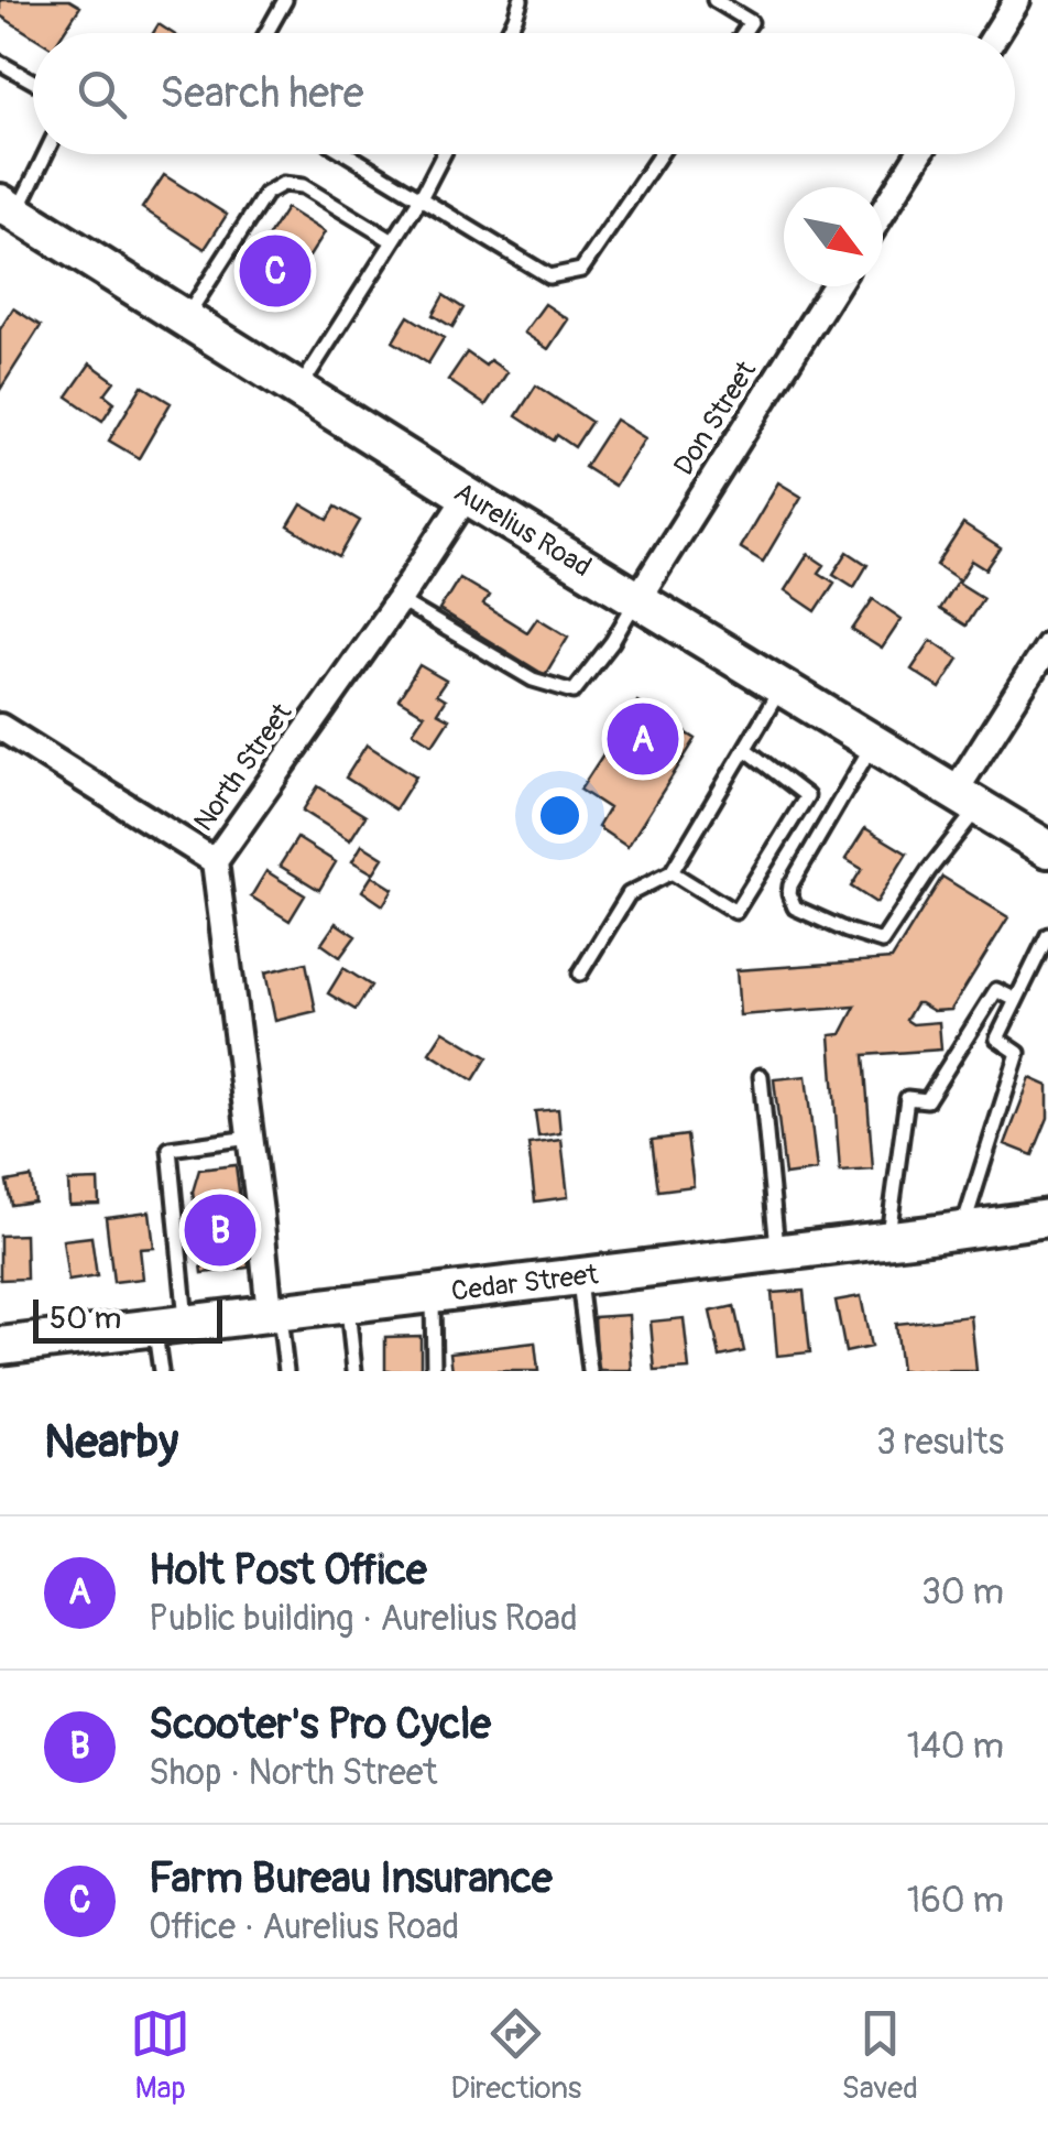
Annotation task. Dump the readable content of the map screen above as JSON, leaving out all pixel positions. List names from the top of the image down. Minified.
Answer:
{"streets":{"street":["Don Street","Aurelius Road","North Street","Cedar Street"]},"crossings":[["Don Street","Aurelius Road"],["Aurelius Road","North Street"],["North Street","Cedar Street"]],"scale_bar":"50 m","north":"bottom right","page":{"search":"Search here","pins":["C","A","B"],"scale":"50 m","heading":["Nearby","3 results"],"list":[{"mark":"A","name":"Holt Post Office","note":"Public building · Aurelius Road","value":"30 m"},{"mark":"B","name":"Scooter's Pro Cycle","note":"Shop · North Street","value":"140 m"},{"mark":"C","name":"Farm Bureau Insurance","note":"Office · Aurelius Road","value":"160 m"}],"nav":["Map","Directions","Saved"]}}
